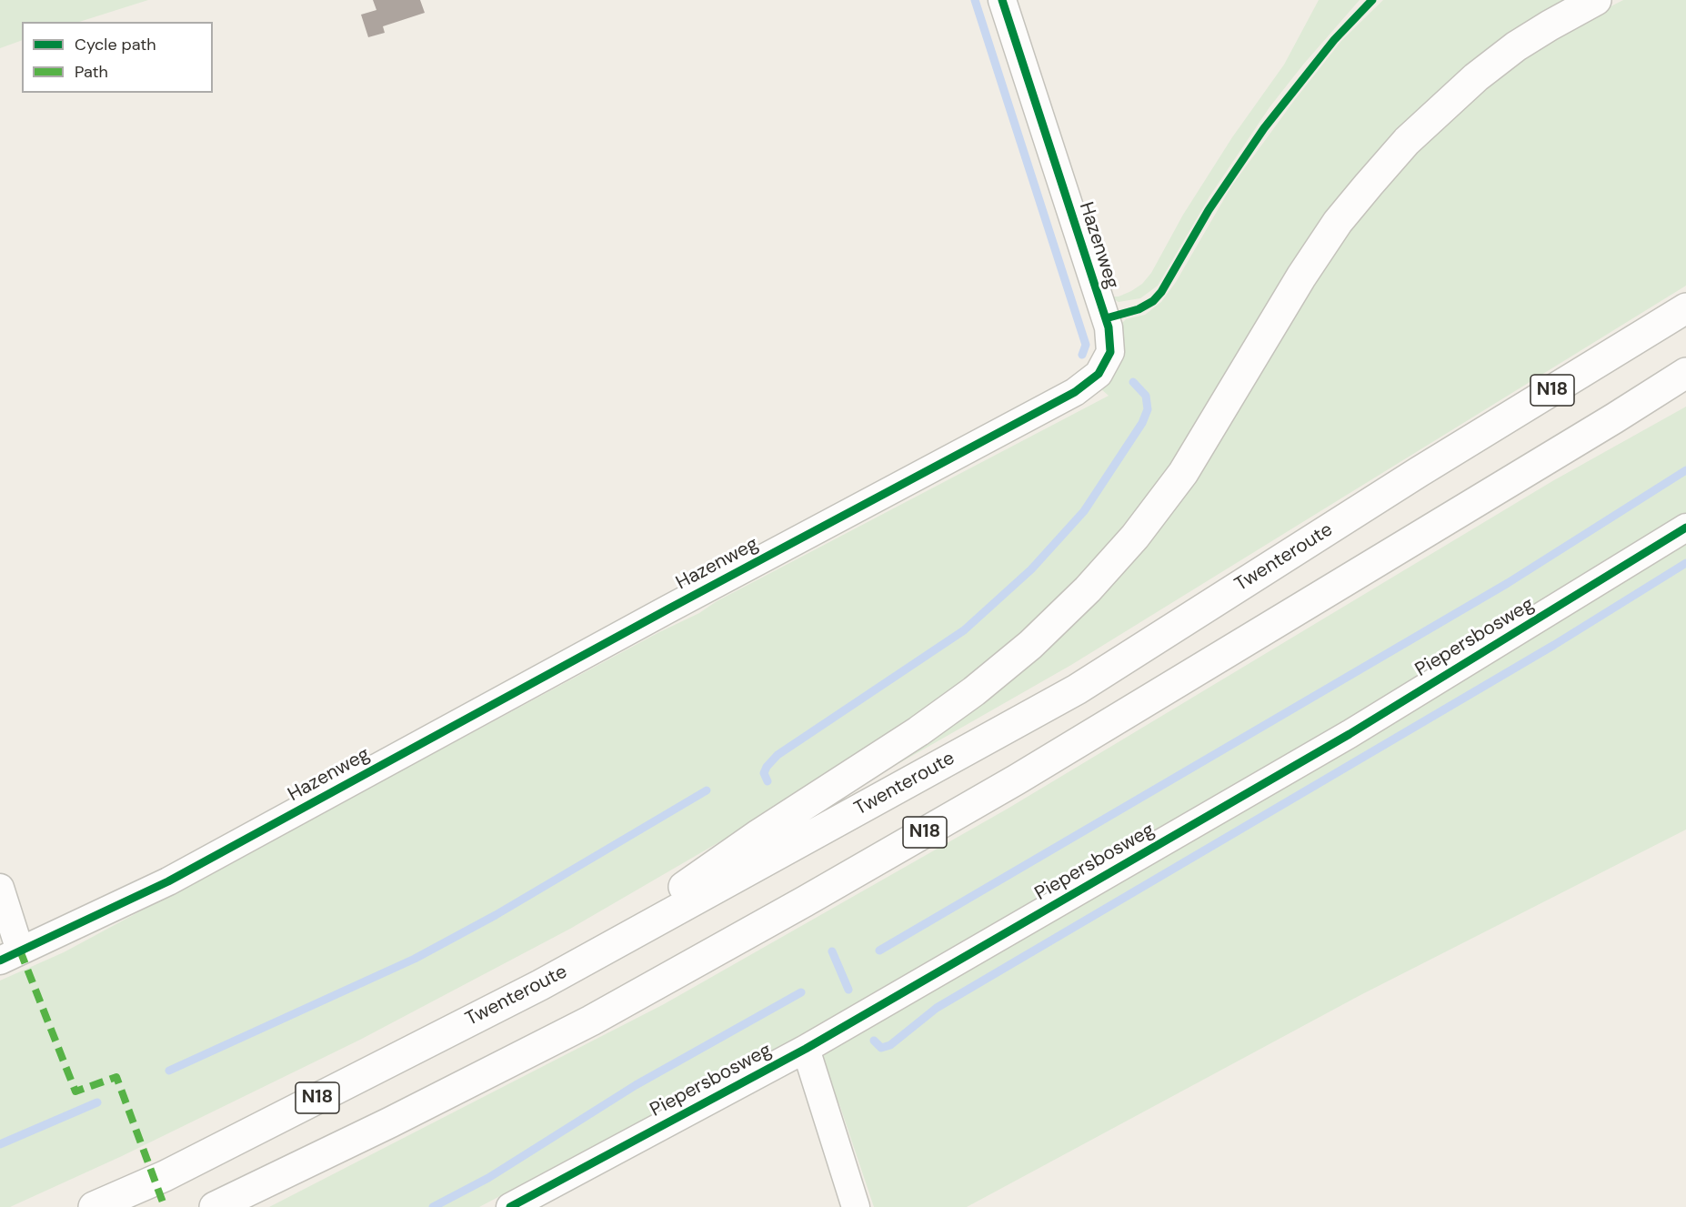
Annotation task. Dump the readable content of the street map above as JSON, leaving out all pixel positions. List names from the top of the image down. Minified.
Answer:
{"streets":{"highway":["N18","Twenteroute"],"street":["Hazenweg","Piepersbosweg"]},"crossings":[["N18","Twenteroute"]],"legend":["Cycle path","Path"]}
